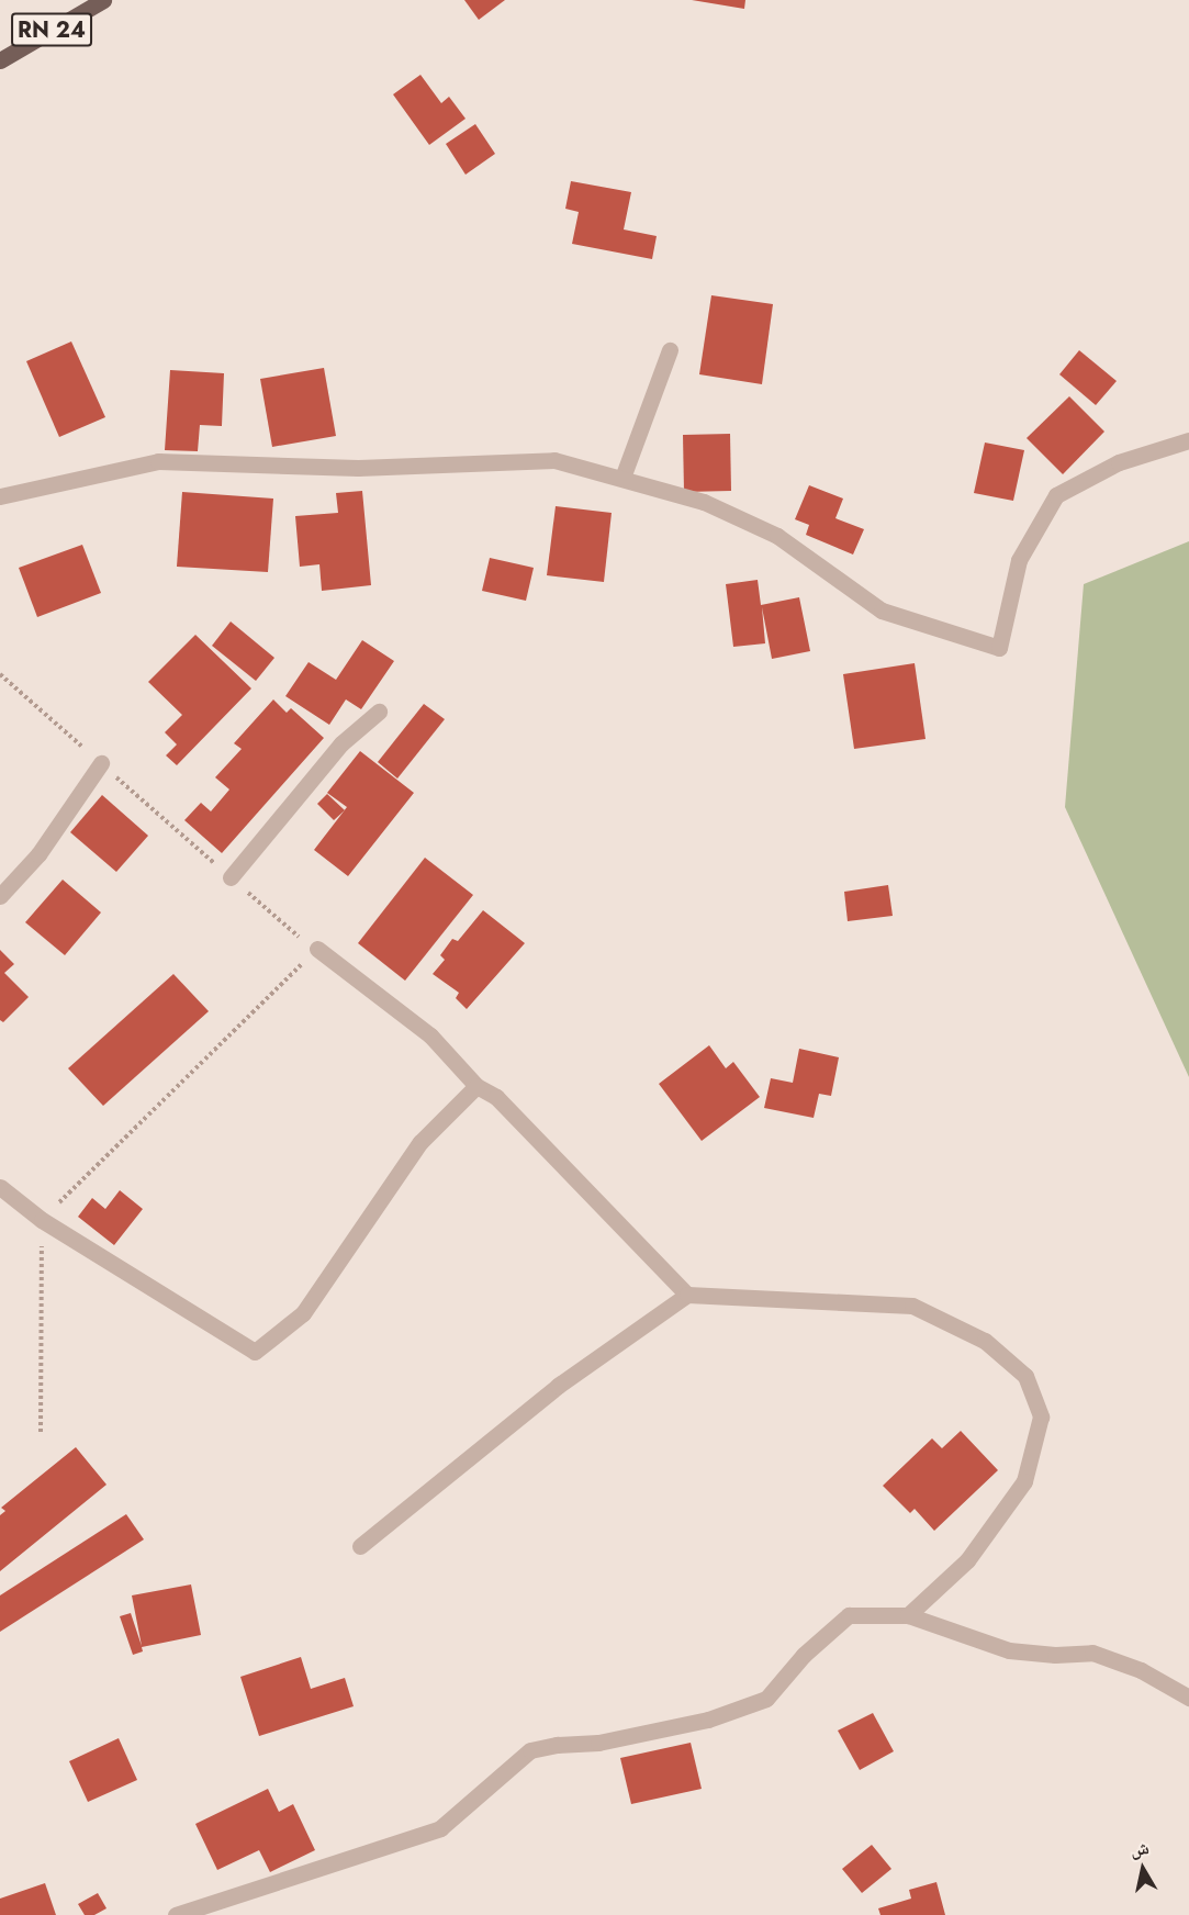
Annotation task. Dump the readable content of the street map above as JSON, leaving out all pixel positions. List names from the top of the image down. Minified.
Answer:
{"streets":{"main road":["RN 24"]},"north":"top"}
